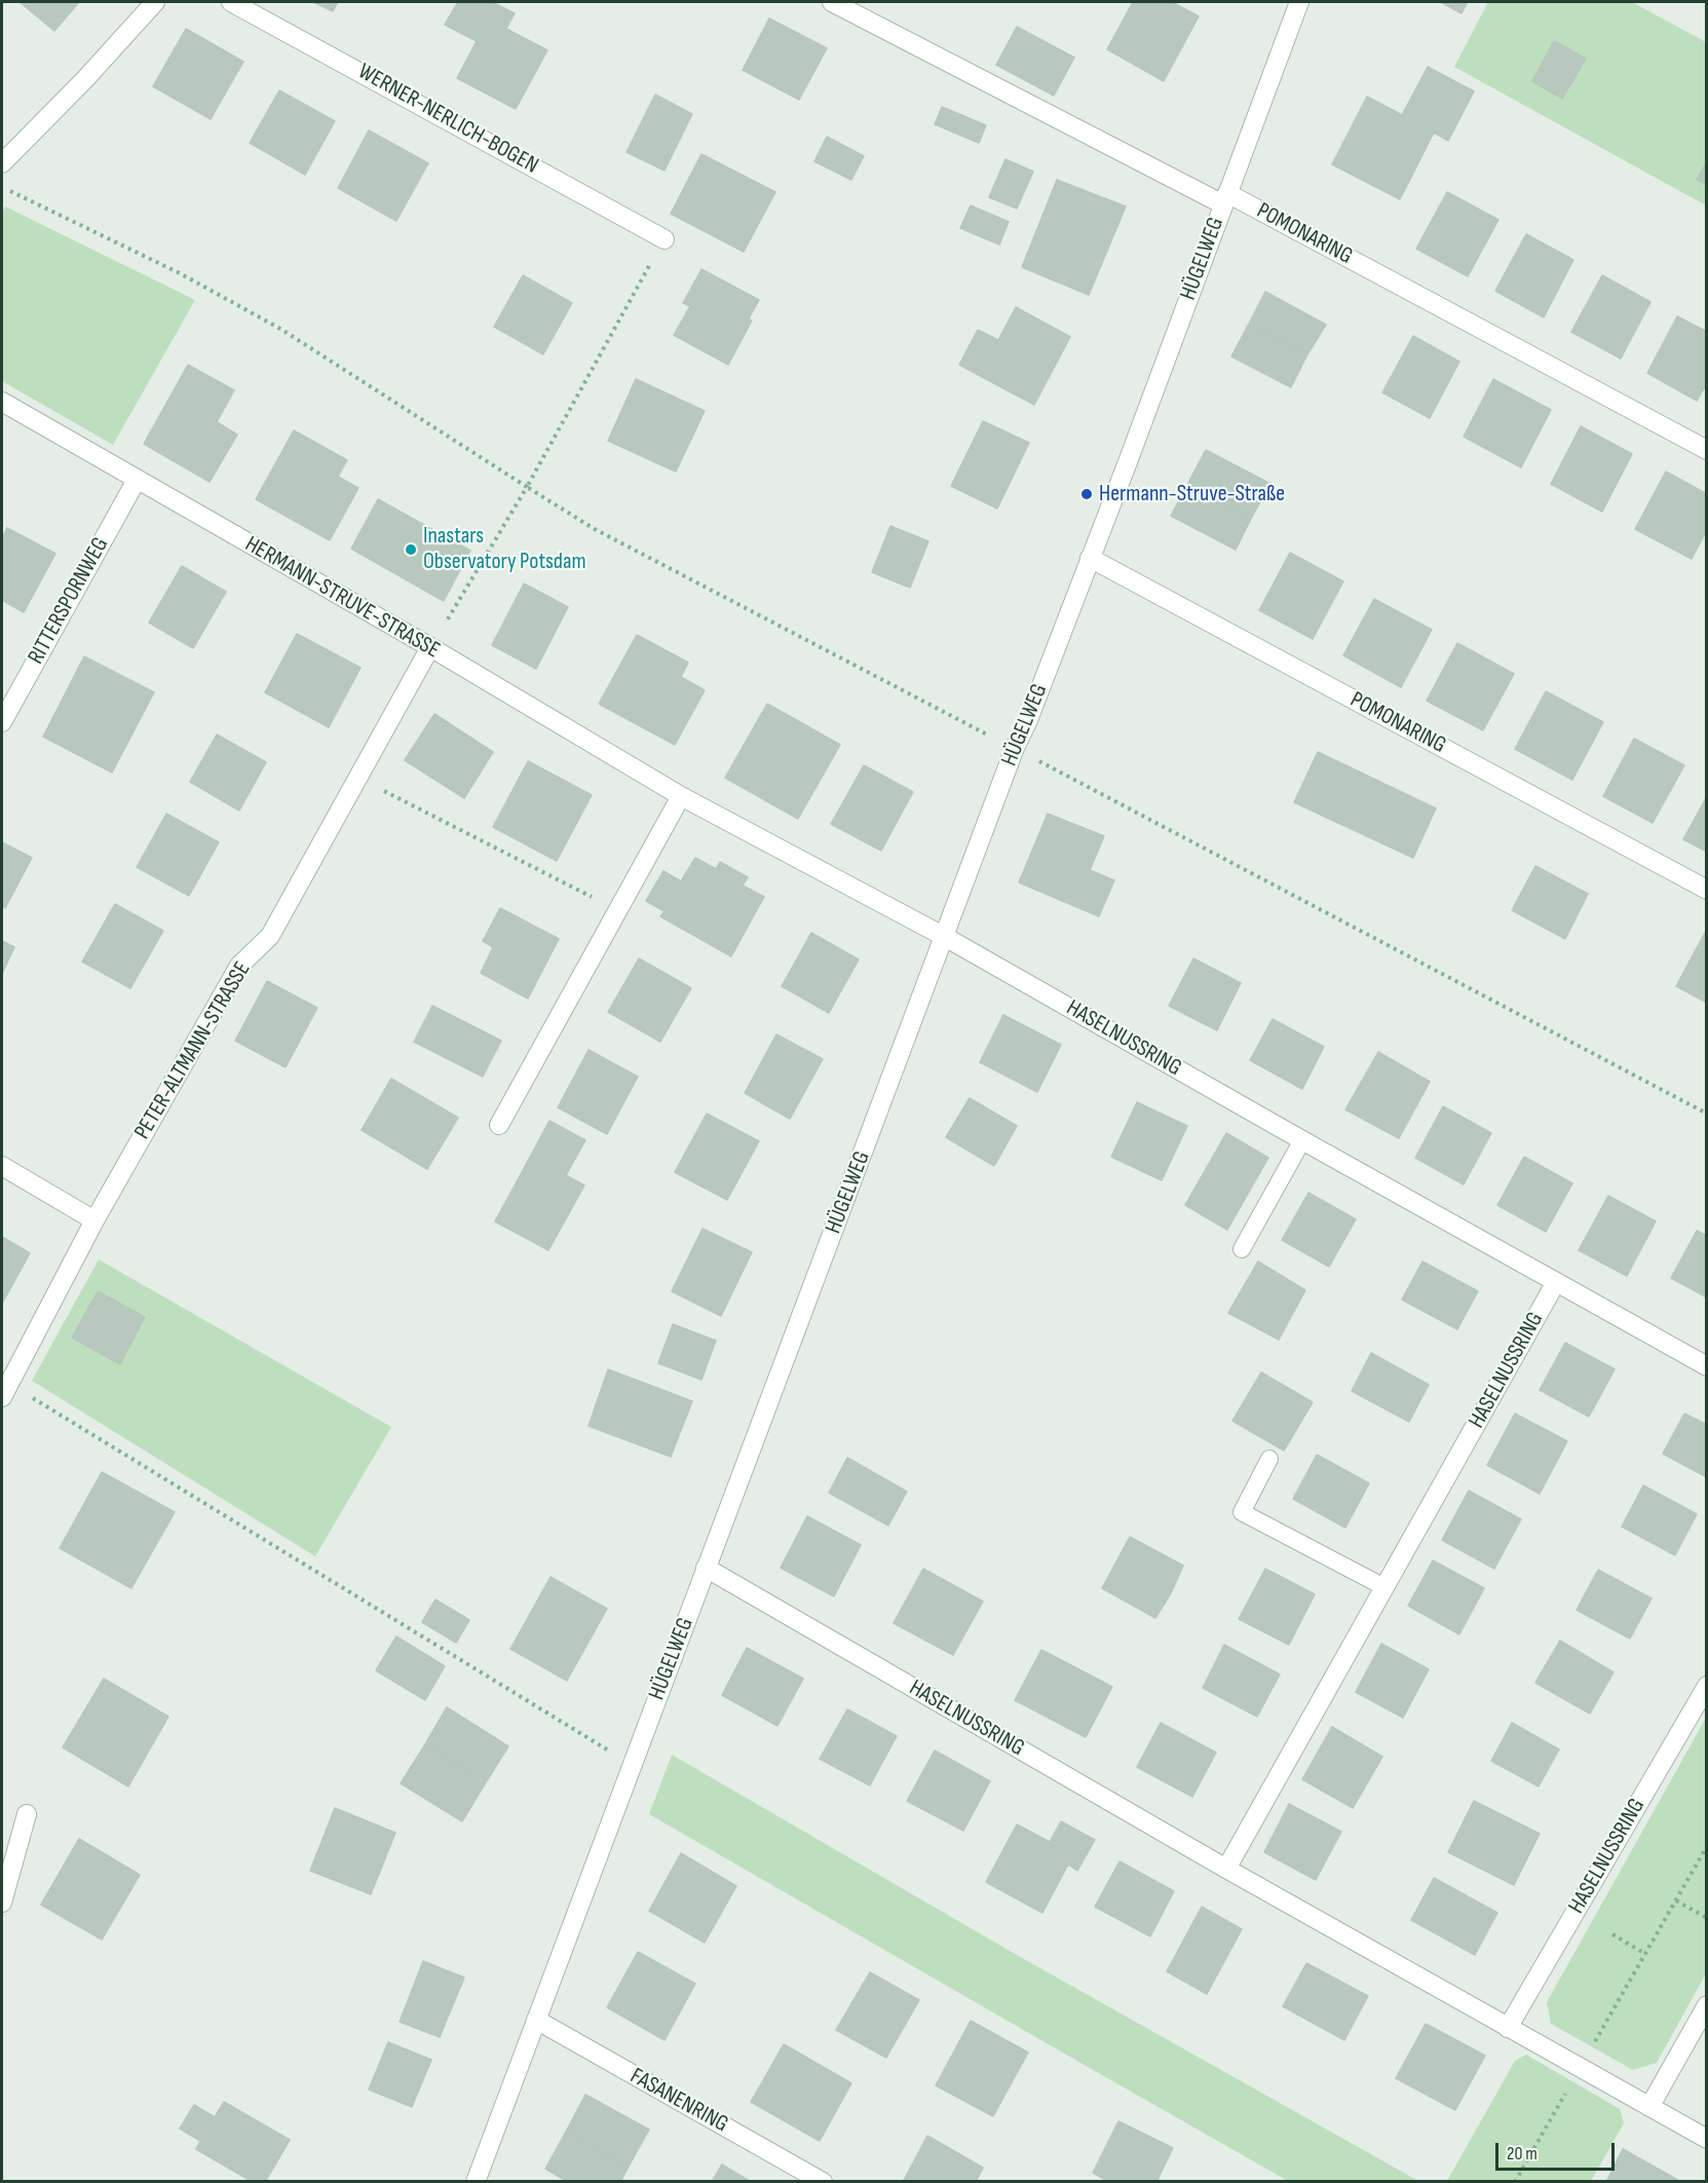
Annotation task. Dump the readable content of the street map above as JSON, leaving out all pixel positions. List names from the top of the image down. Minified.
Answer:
{"streets":{"street":["WERNER-NERLICH-BOGEN","POMONARING","HÜGELWEG","HERMANN-STRUVE-STRASSE","RITTERSPORNWEG","HASELNUSSRING","PETER-ALTMANN-STRASSE","FASANENRING"]},"crossings":[["POMONARING","HÜGELWEG"],["HÜGELWEG","HERMANN-STRUVE-STRASSE"],["HÜGELWEG","HASELNUSSRING"],["HÜGELWEG","FASANENRING"],["HERMANN-STRUVE-STRASSE","RITTERSPORNWEG"],["HERMANN-STRUVE-STRASSE","HASELNUSSRING"],["HERMANN-STRUVE-STRASSE","PETER-ALTMANN-STRASSE"]],"places":["Hermann-Struve-Straße","Inastars Observatory Potsdam"],"scale_bar":"20 m"}
